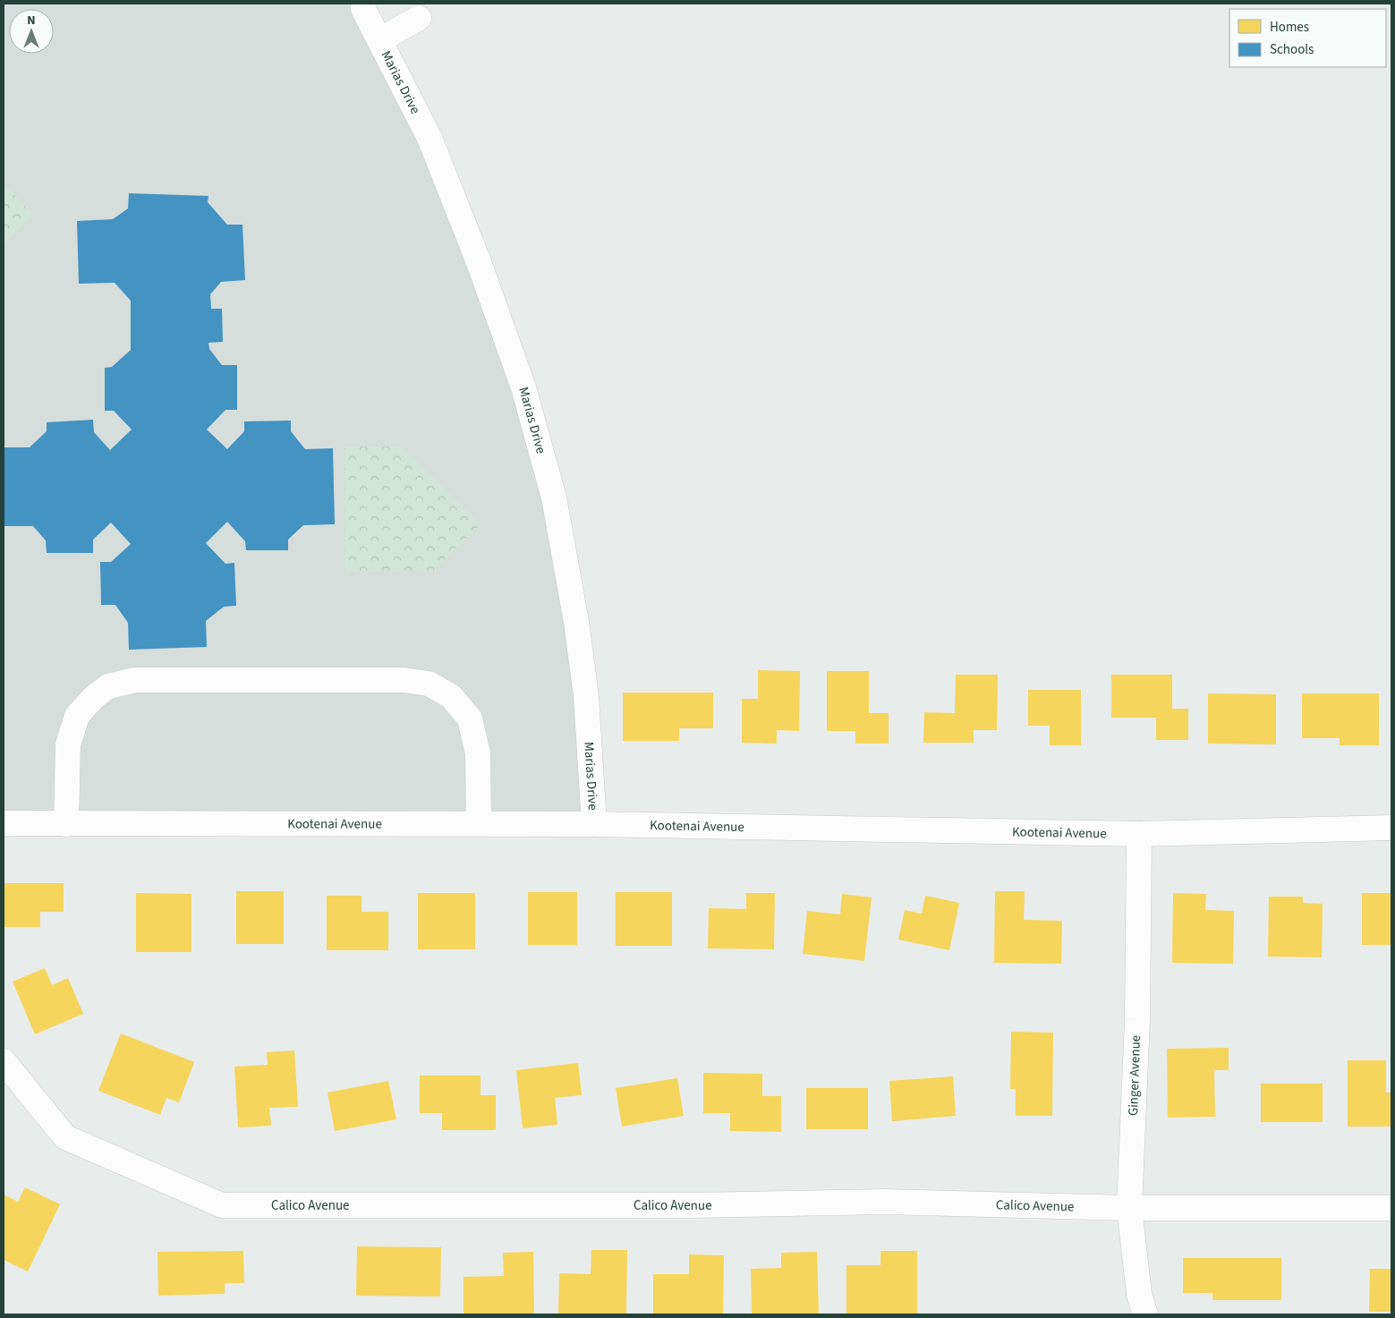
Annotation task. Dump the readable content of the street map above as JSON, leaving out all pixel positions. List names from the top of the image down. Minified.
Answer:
{"streets":{"street":["Marias Drive","Kootenai Avenue","Ginger Avenue","Calico Avenue"]},"crossings":[["Marias Drive","Kootenai Avenue"],["Kootenai Avenue","Ginger Avenue"],["Ginger Avenue","Calico Avenue"]],"legend":["Homes","Schools"],"north":"top"}
